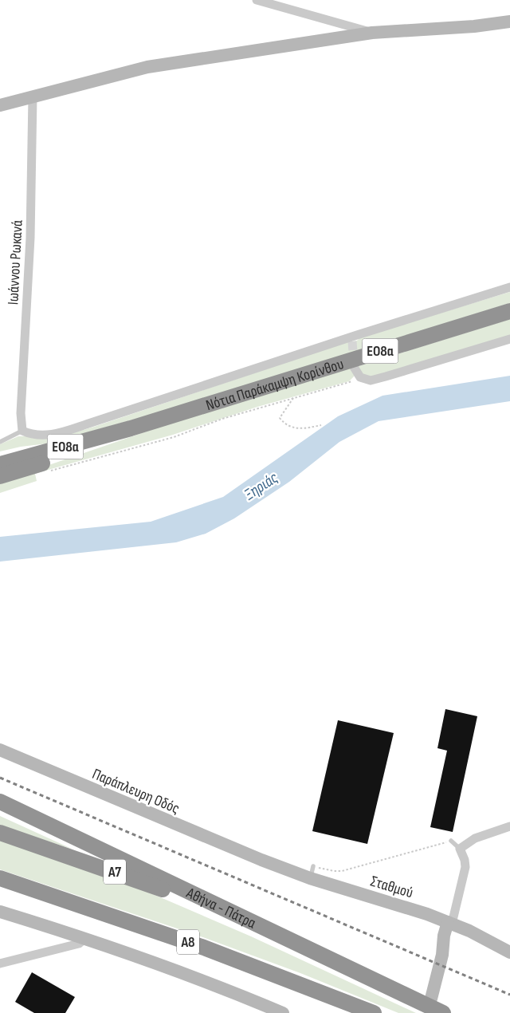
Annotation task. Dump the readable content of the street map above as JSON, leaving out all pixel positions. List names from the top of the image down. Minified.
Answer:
{"streets":{"highway":["ΕΟ8α","Νότια Παράκαμψη Κορίνθου","Α7","Αθήνα - Πάτρα","Α8"],"street":["Ιωάννου Ρωκανά","Παράπλευρη Οδός","Σταθμού"]},"crossings":[["Παράπλευρη Οδός","Σταθμού"],["Α7","Αθήνα - Πάτρα"]],"water":["Ξηριάς"]}
